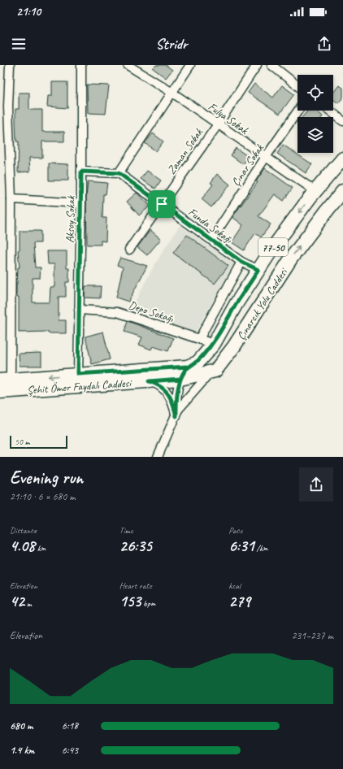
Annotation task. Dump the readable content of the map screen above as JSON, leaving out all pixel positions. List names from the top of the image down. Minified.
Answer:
{"streets":{"main road":["77-50","Çınarcık Yolu Caddesi","Şehit Ömer Faydalı Caddesi"],"street":["Fulya Sokak","Zaman Sokak","Çınar Sokak","Aksoy Sokak","Funda Sokağı","Depo Sokağı"]},"crossings":[["Fulya Sokak","Zaman Sokak"],["Fulya Sokak","Çınar Sokak"],["Fulya Sokak","77-50"],["Zaman Sokak","Funda Sokağı"],["Çınar Sokak","Funda Sokağı"],["Aksoy Sokak","Depo Sokağı"],["Aksoy Sokak","Şehit Ömer Faydalı Caddesi"],["Funda Sokağı","77-50"],["77-50","Depo Sokağı"],["77-50","Şehit Ömer Faydalı Caddesi"],["Çınarcık Yolu Caddesi","Şehit Ömer Faydalı Caddesi"]],"scale_bar":"50 m","page":{"status":"21:10","header":"Stridr","scale":"50 m","heading":["Evening run","21:10 · 6 × 680 m"],"stats":[["Distance","4.08 km"],["Time","26:35"],["Pace","6:31 /km"],["Elevation","42 m"],["Heart rate","153 bpm"],["kcal","279"]],"chart":["Elevation","231–237 m"],"list":[{"name":"680 m","note":"6:18"},{"name":"1.4 km","note":"6:43"}]}}
